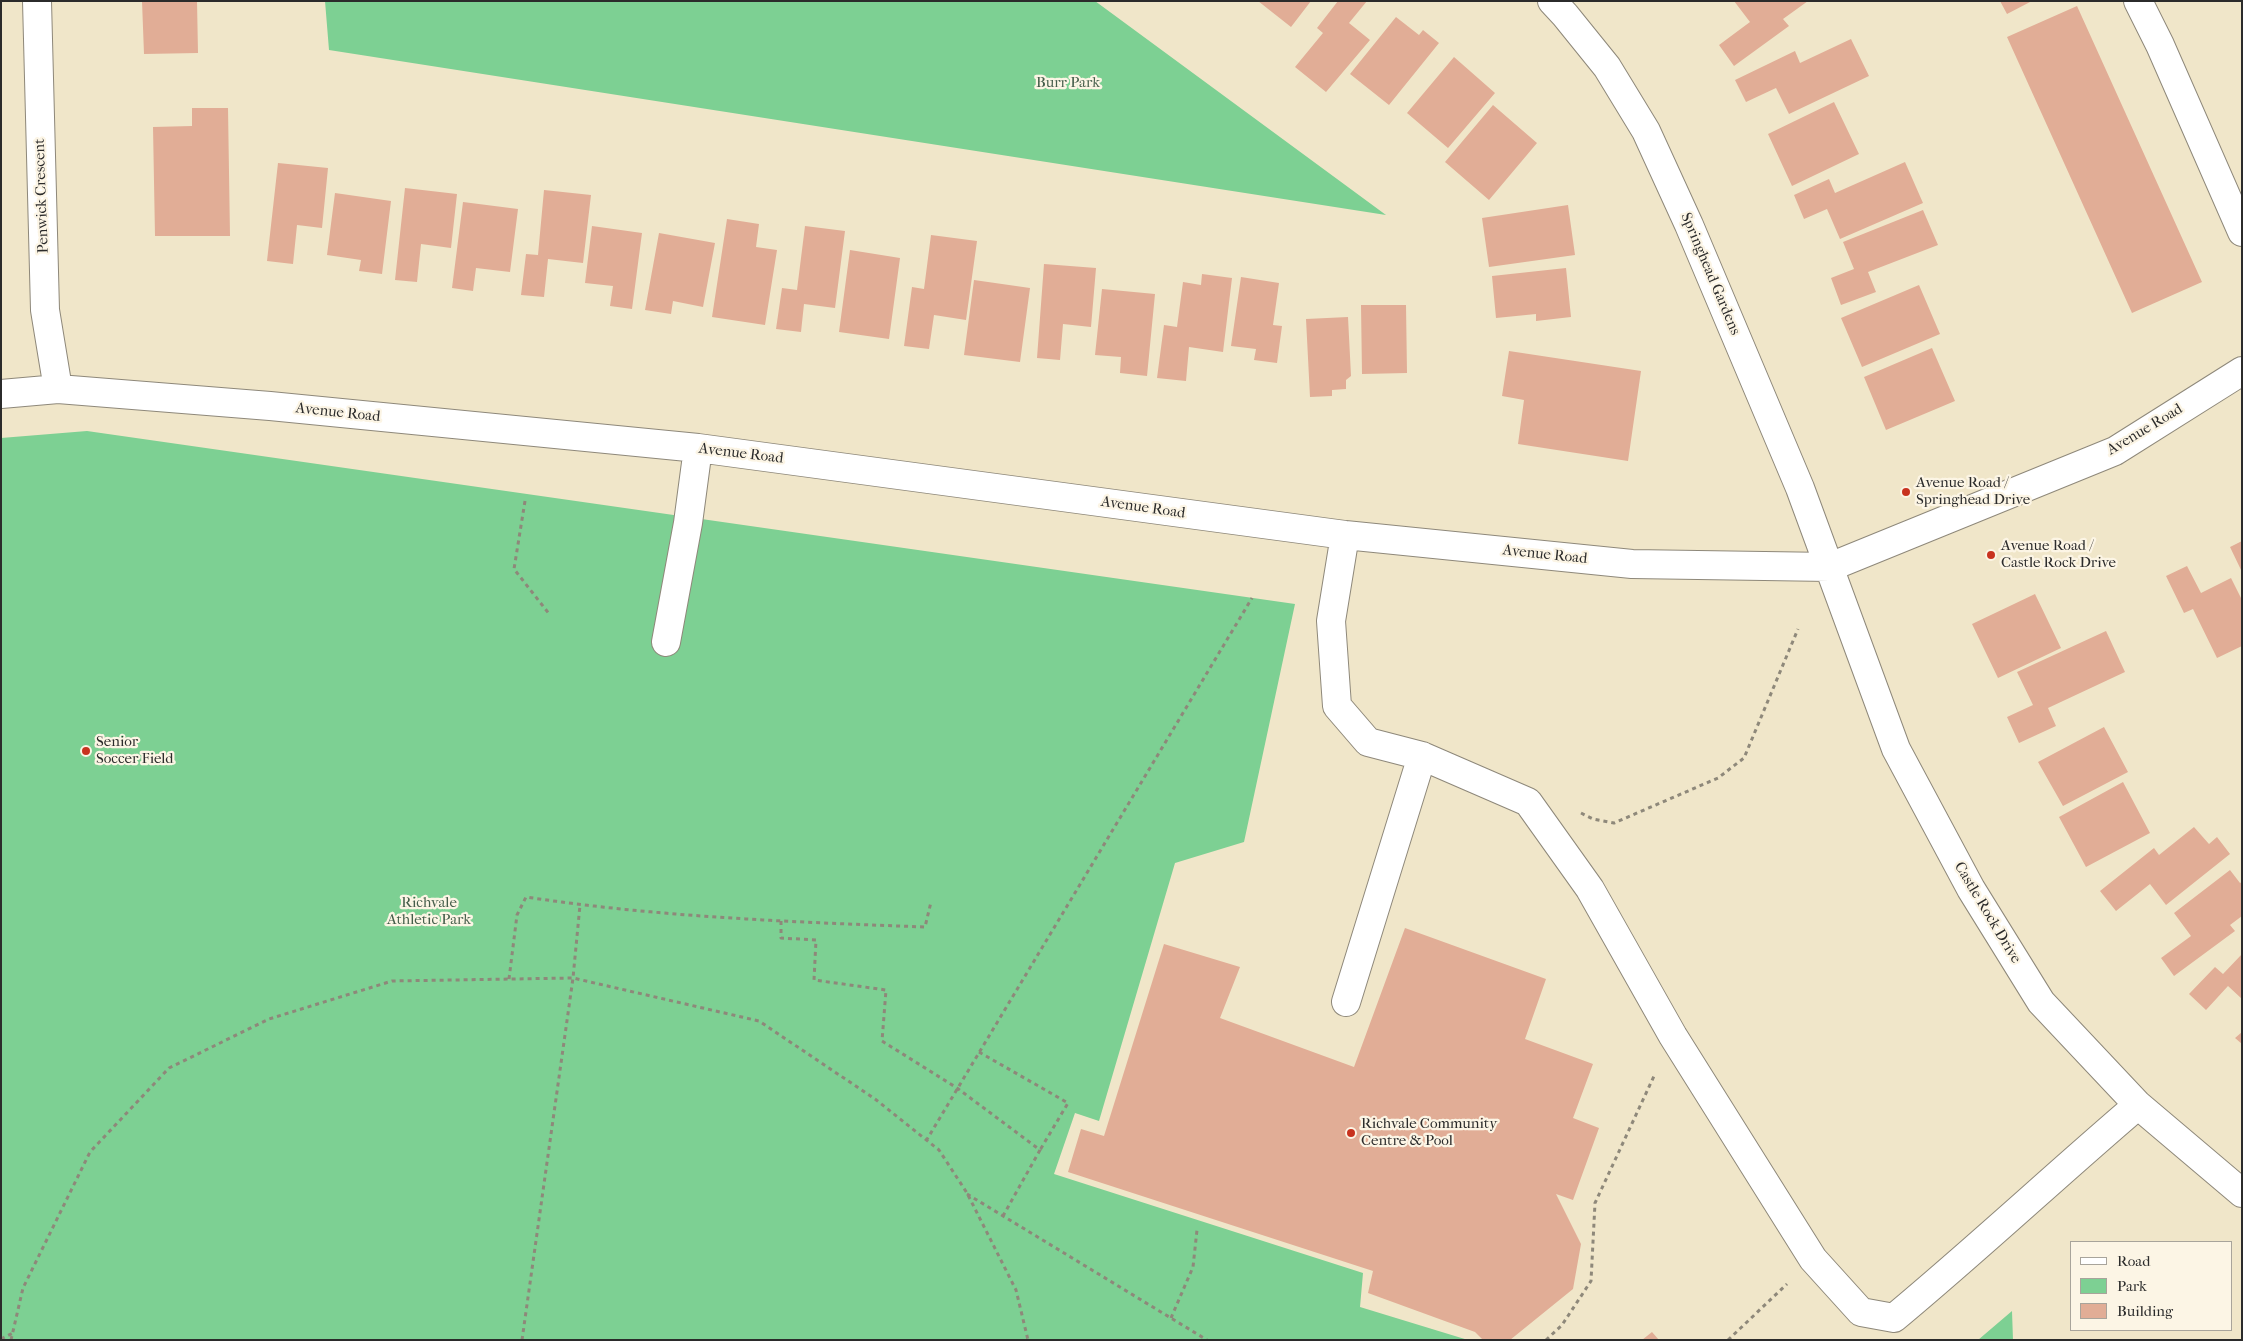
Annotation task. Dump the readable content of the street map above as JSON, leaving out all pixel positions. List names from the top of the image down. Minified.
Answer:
{"streets":{"street":["Penwick Crescent","Springhead Gardens","Avenue Road","Castle Rock Drive"]},"crossings":[["Penwick Crescent","Avenue Road"],["Springhead Gardens","Avenue Road"],["Springhead Gardens","Castle Rock Drive"],["Avenue Road","Castle Rock Drive"]],"parks":["Burr Park","Richvale Athletic Park"],"places":["Avenue Road / Springhead Drive","Avenue Road / Castle Rock Drive","Senior Soccer Field","Richvale Community Centre & Pool"],"legend":["Road","Park","Building"]}
